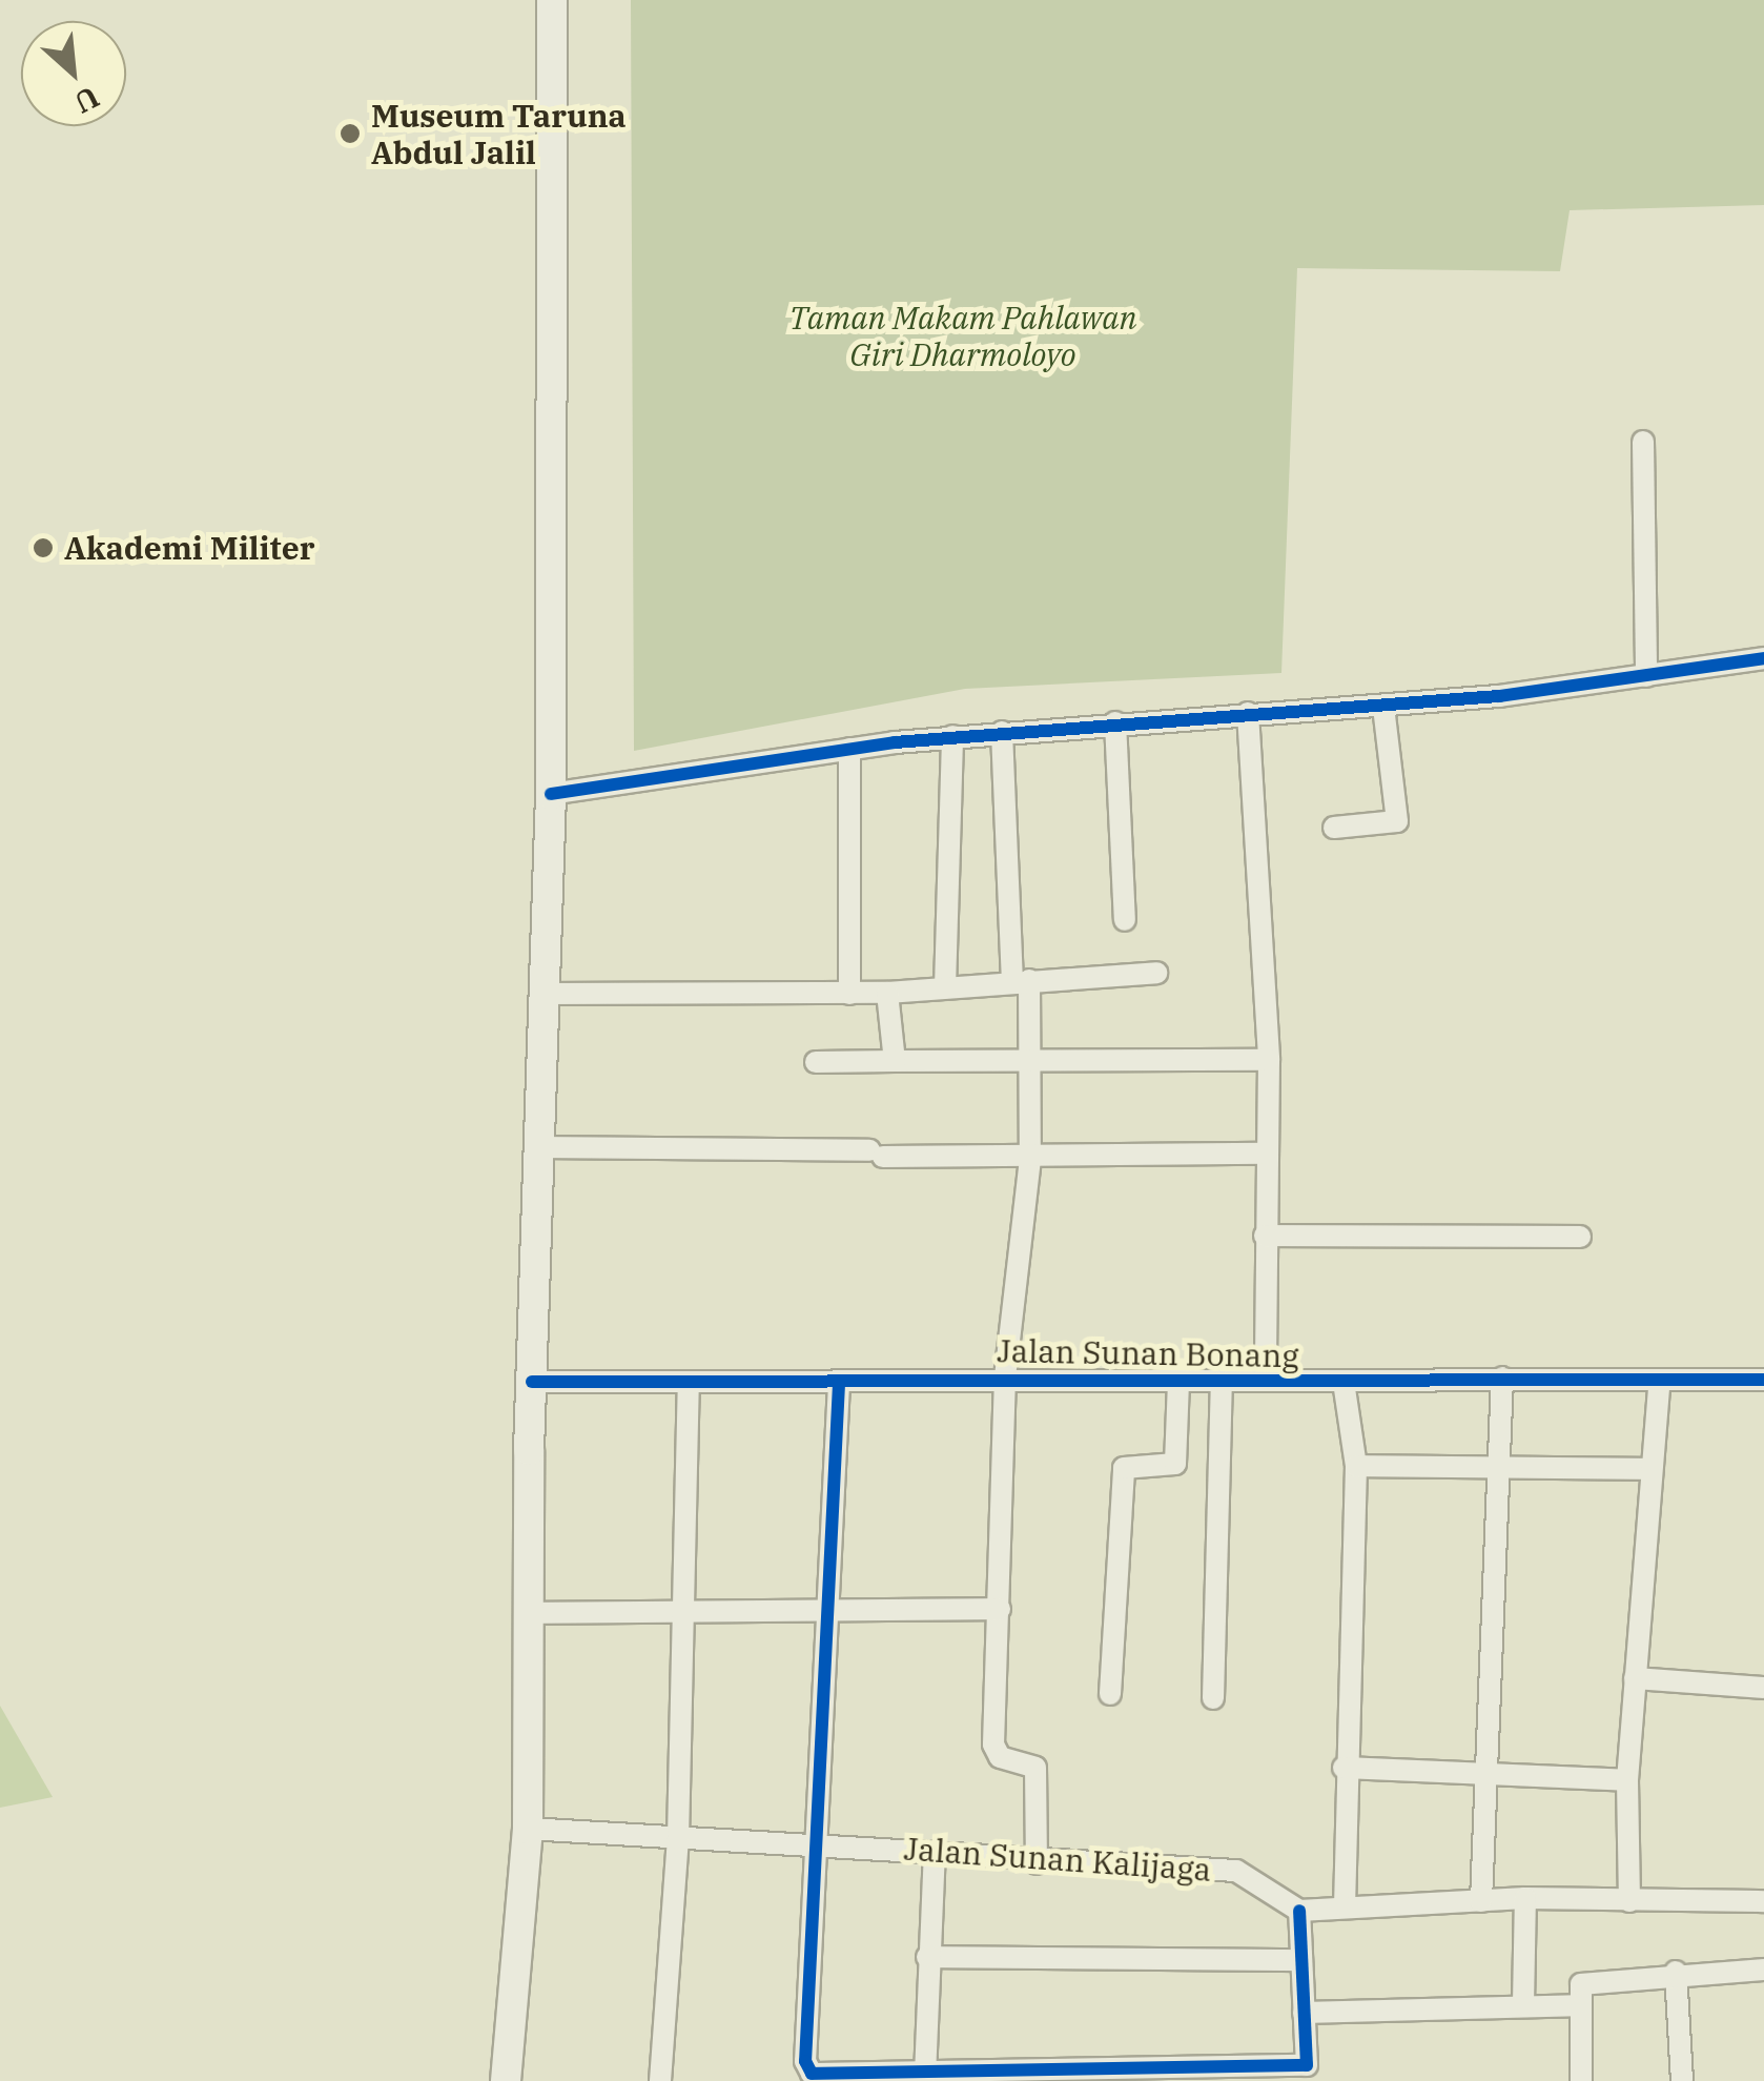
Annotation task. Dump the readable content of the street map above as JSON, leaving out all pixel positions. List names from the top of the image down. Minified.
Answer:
{"streets":{"street":["Jalan Sunan Bonang","Jalan Sunan Kalijaga"]},"parks":["Taman Makam Pahlawan Giri Dharmoloyo"],"places":["Museum Taruna Abdul Jalil","Akademi Militer"],"north":"bottom right"}
